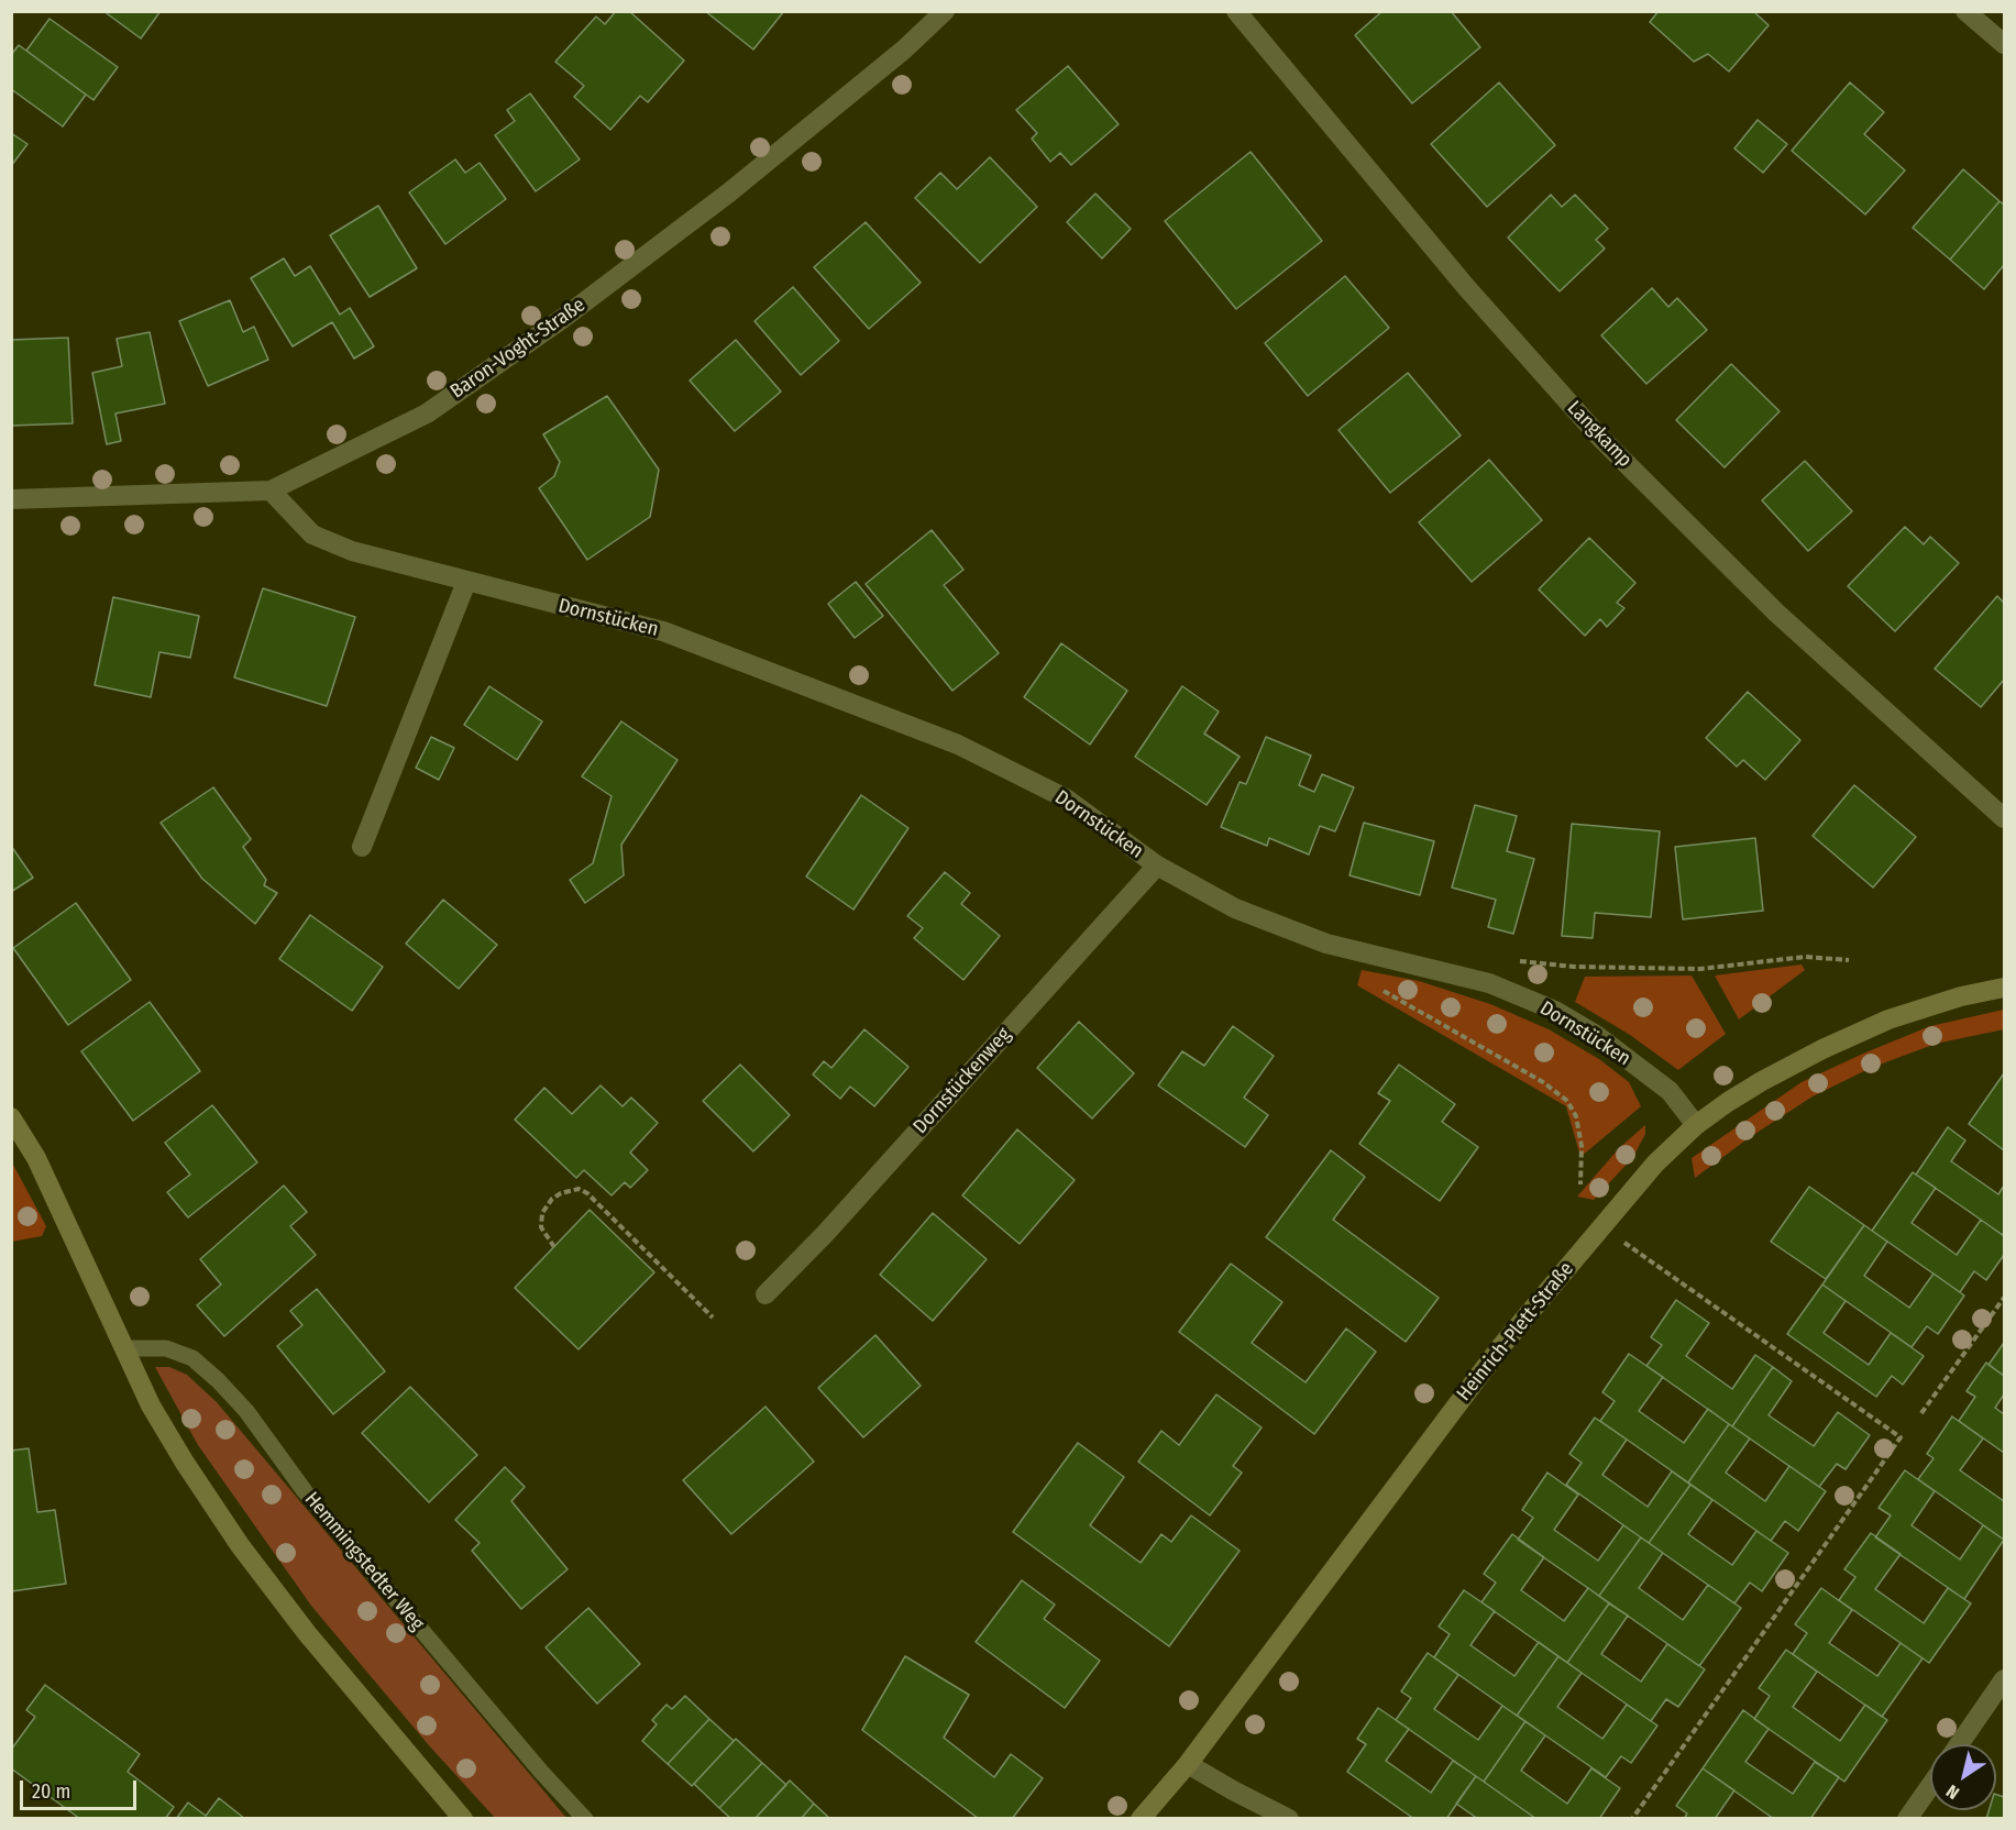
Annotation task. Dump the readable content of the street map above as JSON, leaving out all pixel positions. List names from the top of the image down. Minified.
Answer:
{"streets":{"street":["Baron-Voght-Straße","Langkamp","Dornstücken","Dornstückenweg","Heinrich-Plett-Straße"],"lane":["Hemmingstedter Weg"]},"crossings":[["Baron-Voght-Straße","Dornstücken"],["Dornstücken","Dornstückenweg"],["Dornstücken","Heinrich-Plett-Straße"]],"scale_bar":"20 m","north":"bottom left"}
